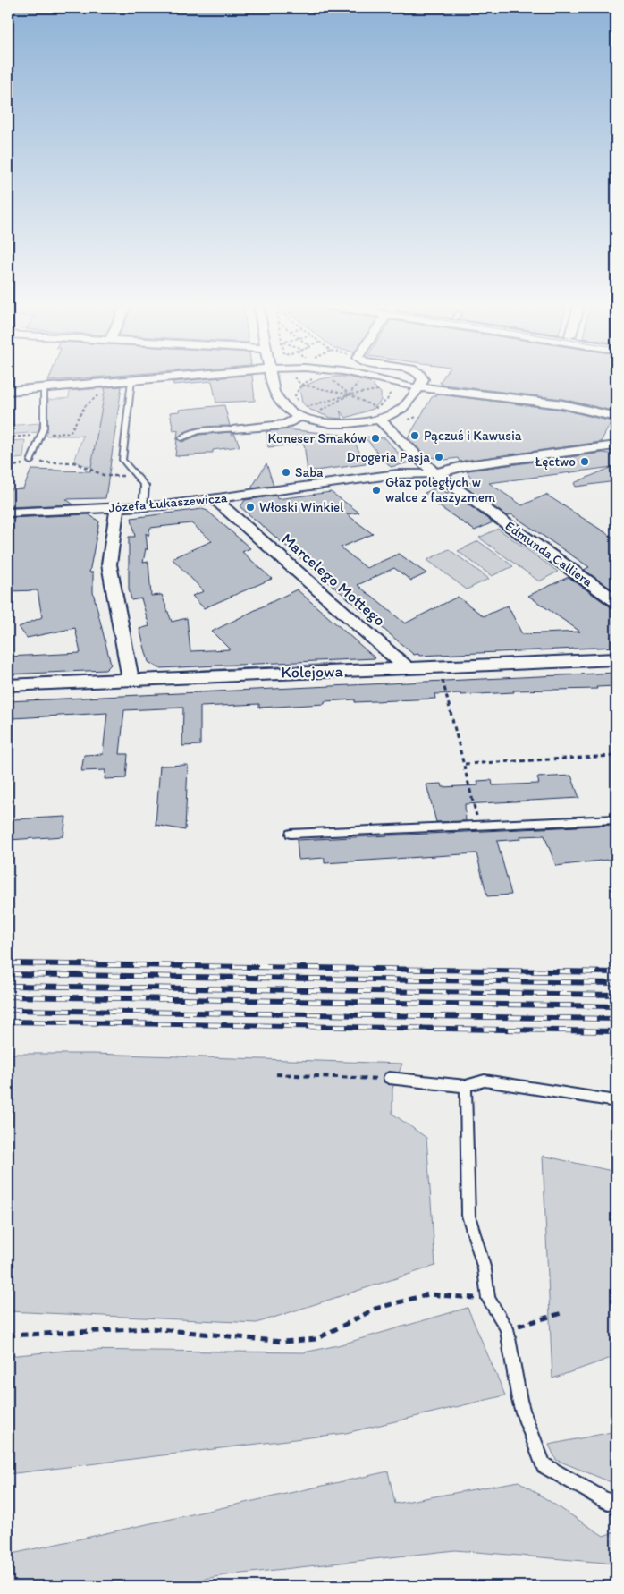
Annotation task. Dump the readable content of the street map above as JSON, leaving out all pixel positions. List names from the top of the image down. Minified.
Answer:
{"streets":{"street":["Józefa Łukaszewicza","Edmunda Calliera","Marcelego Mottego","Kolejowa"]},"crossings":[["Józefa Łukaszewicza","Edmunda Calliera"],["Józefa Łukaszewicza","Marcelego Mottego"],["Marcelego Mottego","Kolejowa"]],"places":["Pączuś i Kawusia","Koneser Smaków","Drogeria Pasja","Łęctwo","Saba","Głaz poległych w walce z faszyzmem","Włoski Winkiel"]}
